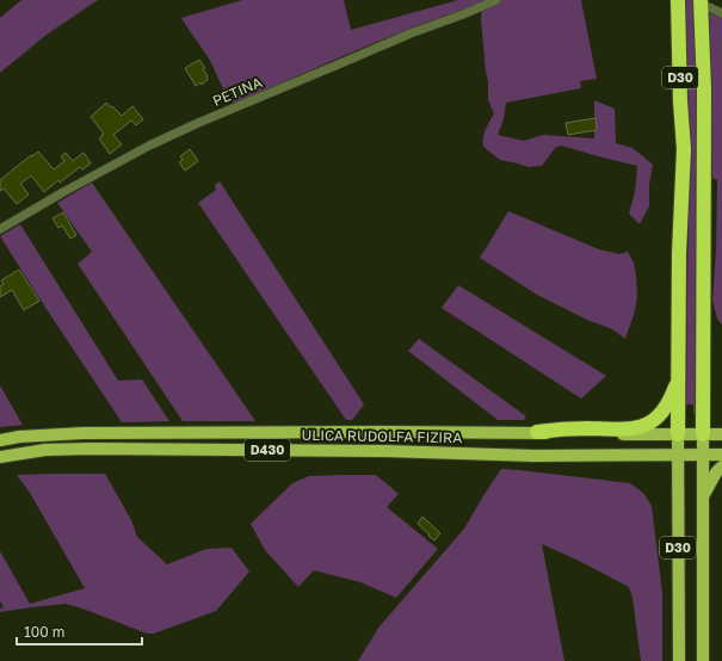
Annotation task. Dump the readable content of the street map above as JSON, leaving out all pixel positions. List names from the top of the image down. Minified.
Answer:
{"streets":{"highway":["D30"],"main road":["ULICA RUDOLFA FIZIRA","D430"],"street":["PETINA"]},"crossings":[["D30","ULICA RUDOLFA FIZIRA"]],"scale_bar":"100 m"}
